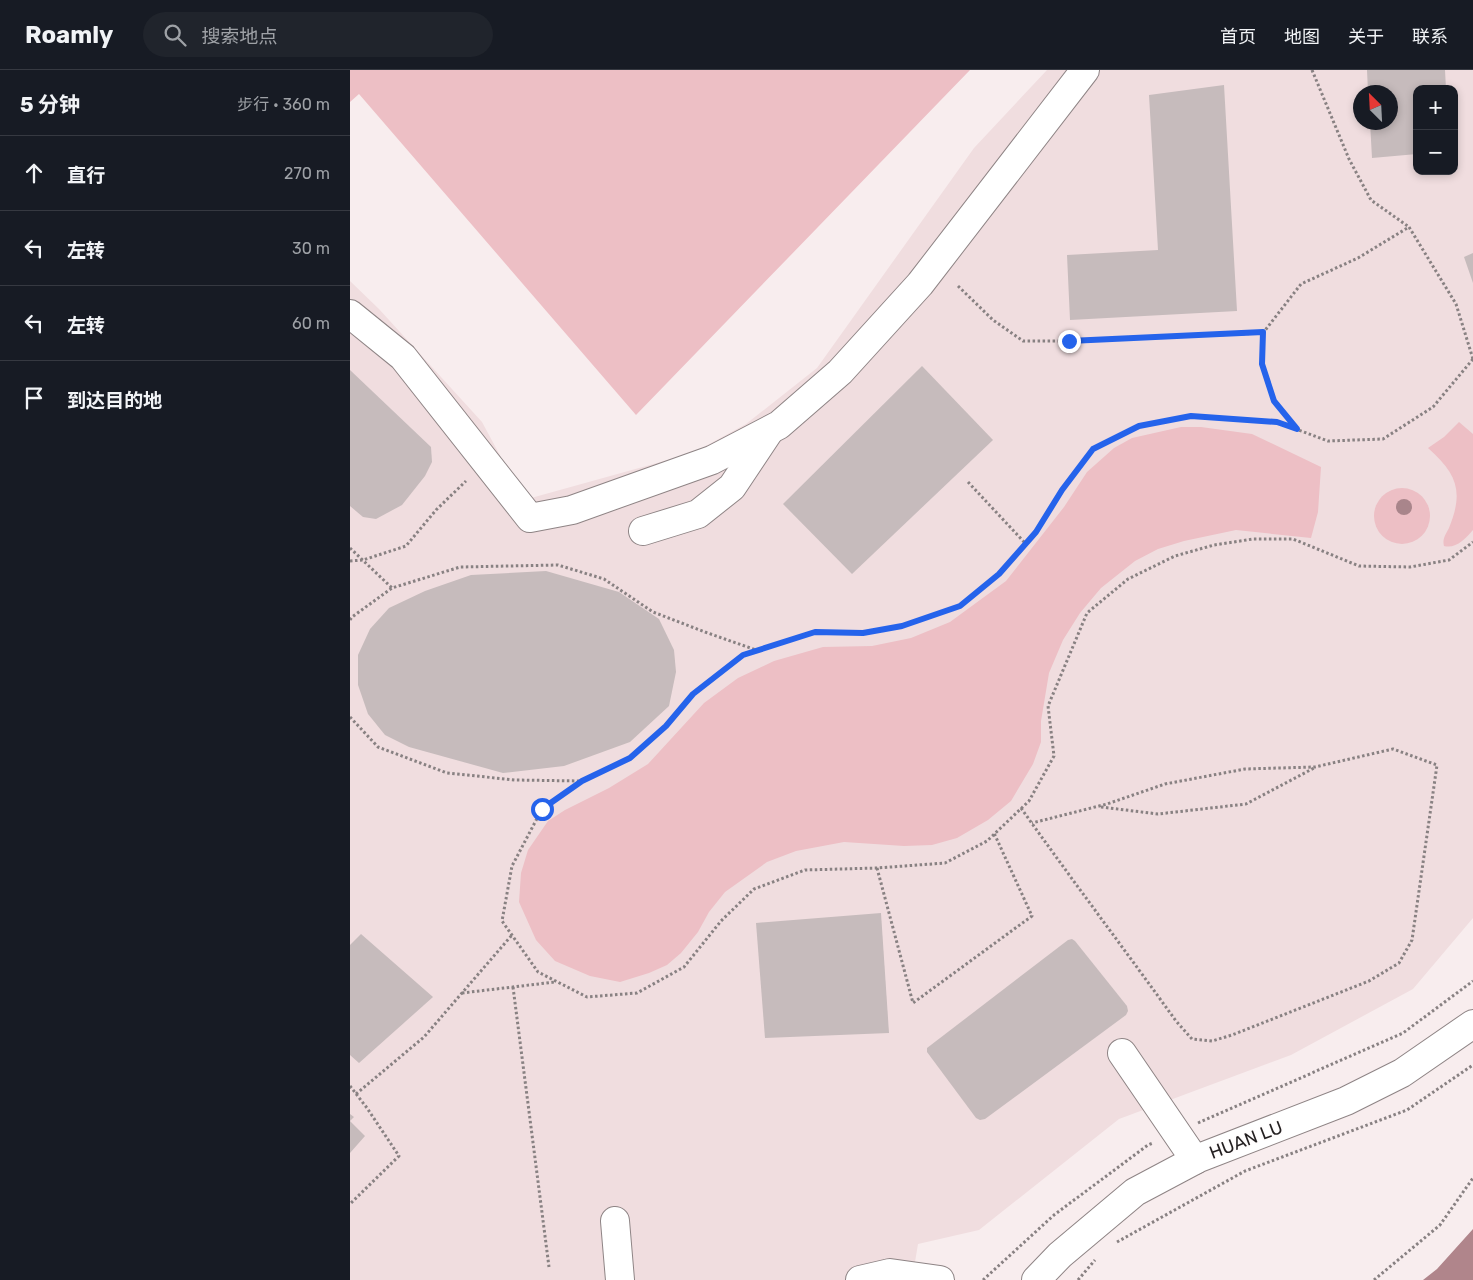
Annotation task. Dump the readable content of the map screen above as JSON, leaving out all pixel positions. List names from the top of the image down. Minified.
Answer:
{"streets":{"street":["HUAN LU"]},"north":"top left","page":{"header":"Roamly","search":"搜索地点","nav":["首页","地图","关于","联系"],"heading":["5 分钟","步行 · 360 m"],"map_buttons":["+","−"],"list":[["直行","270 m"],["左转","30 m"],["左转","60 m"],"到达目的地"]}}
